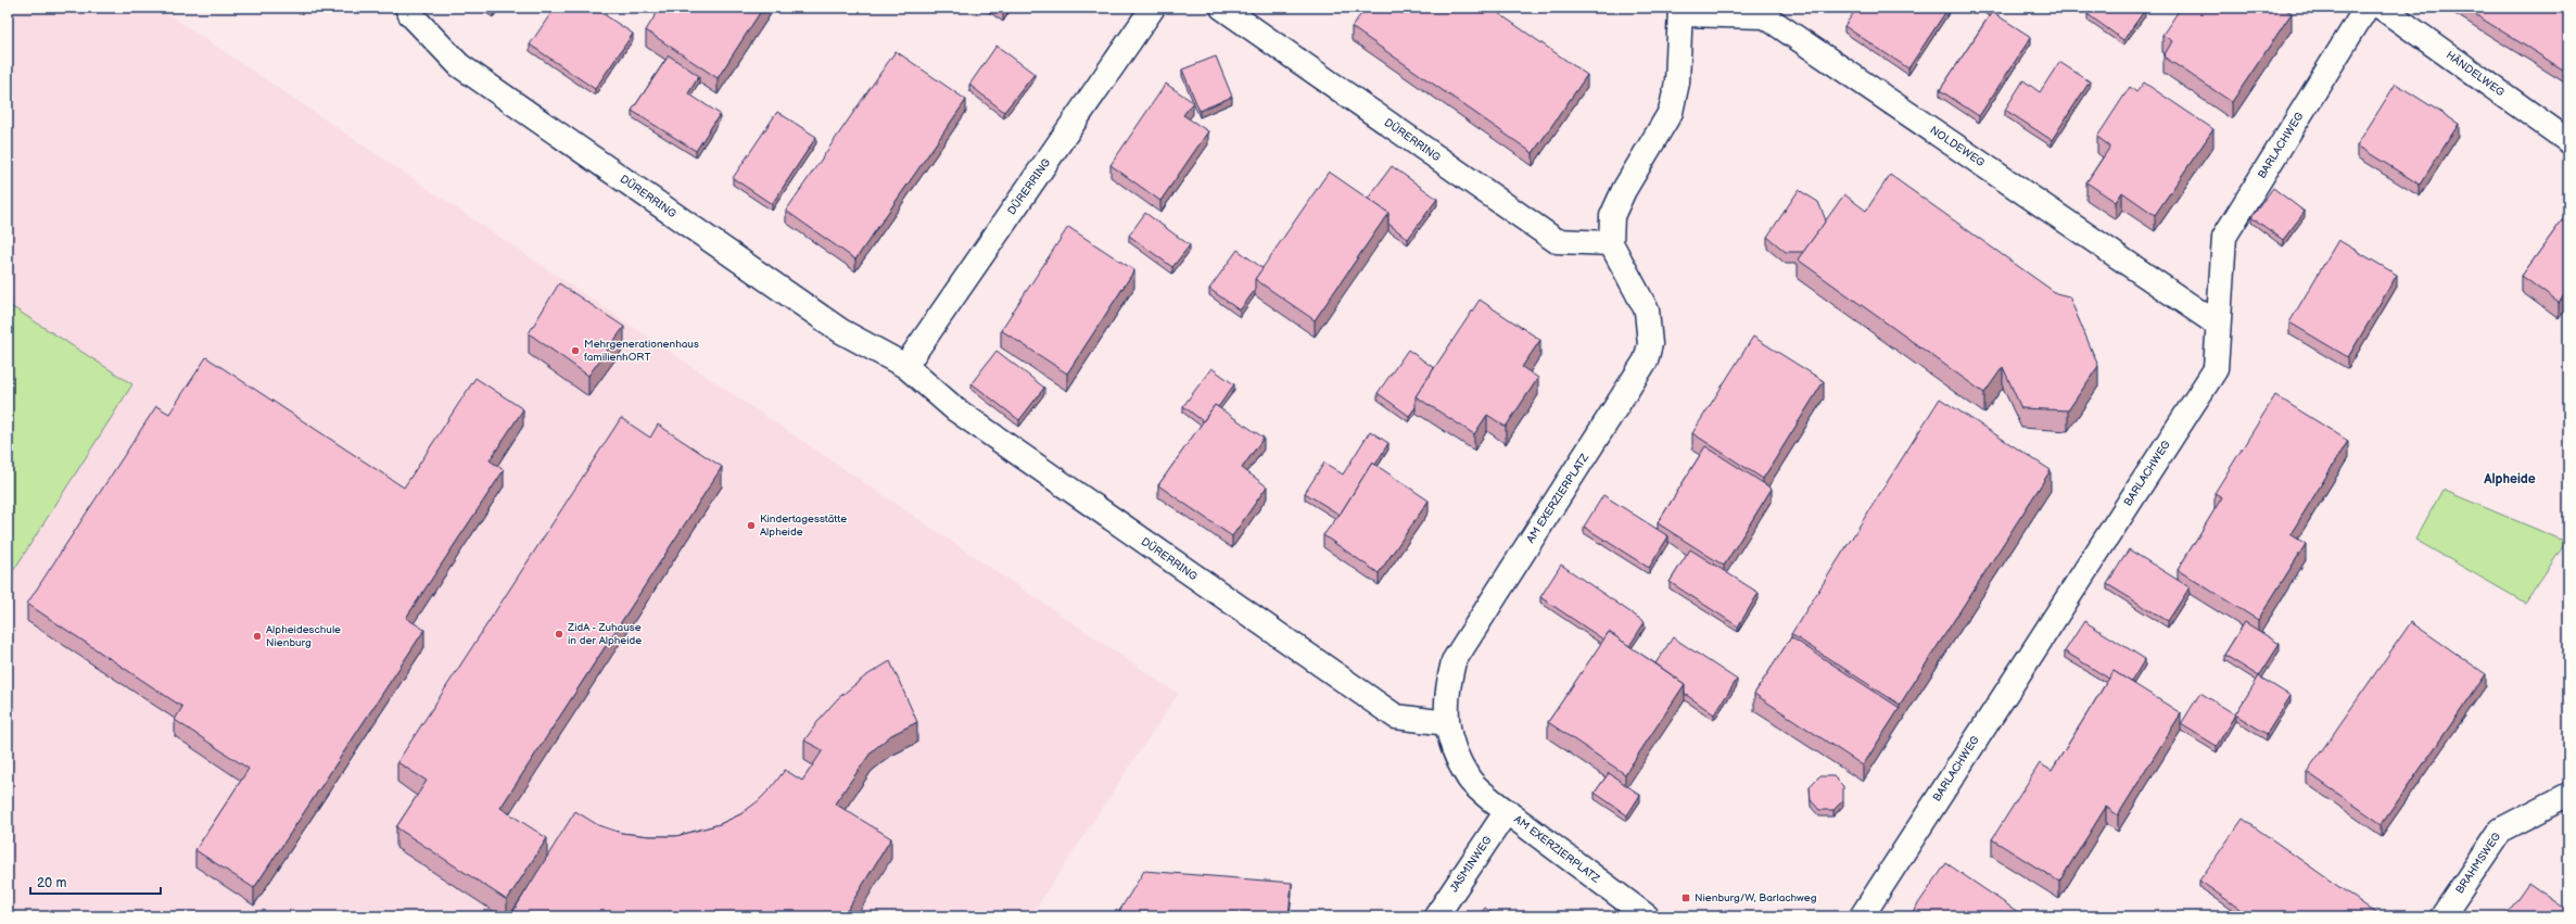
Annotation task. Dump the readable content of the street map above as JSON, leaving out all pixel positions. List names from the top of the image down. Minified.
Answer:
{"streets":{"street":["HÄNDELWEG","DÜRERRING","BARLACHWEG","NOLDEWEG","AM EXERZIERPLATZ","BRAHMSWEG","JASMINWEG"]},"crossings":[["DÜRERRING","AM EXERZIERPLATZ"],["BARLACHWEG","NOLDEWEG"],["AM EXERZIERPLATZ","JASMINWEG"]],"districts":["Alpheide"],"places":{"other":["Mehrgenerationenhaus familienhORT","Kindertagesstätte Alpheide","ZidA - Zuhause in der Alpheide","Alpheideschule Nienburg"],"transit":["Nienburg/W, Barlachweg"]},"scale_bar":"20 m"}
